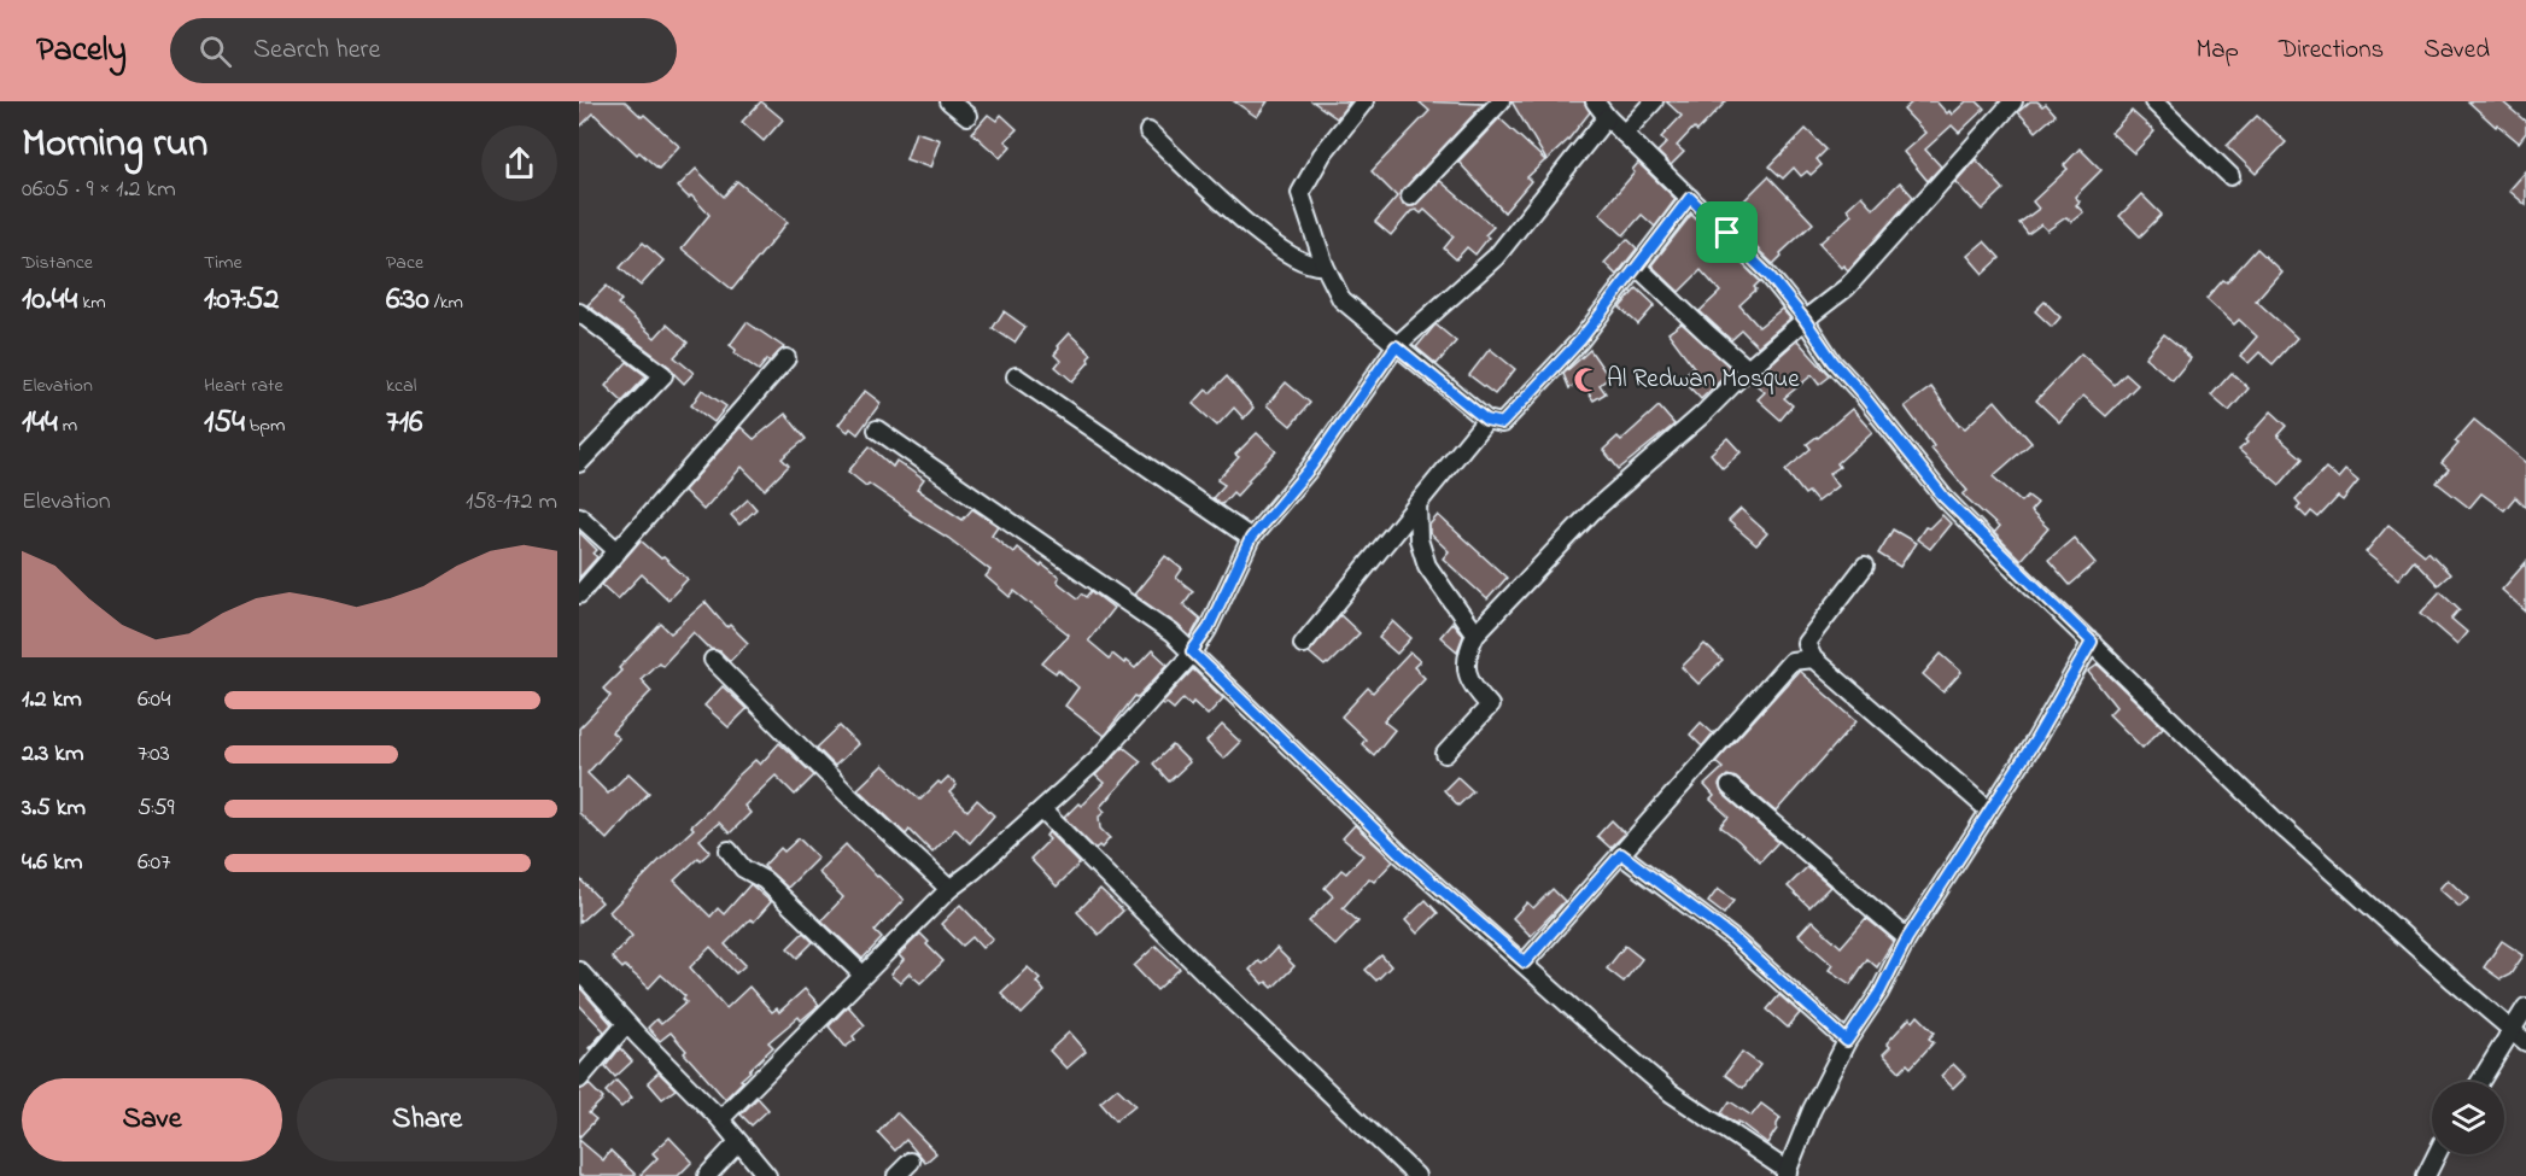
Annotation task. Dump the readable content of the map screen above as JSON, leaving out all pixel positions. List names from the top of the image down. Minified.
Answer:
{"places":{"mosque":["Al Redwan Mosque"]},"page":{"header":"Pacely","search":"Search here","nav":["Map","Directions","Saved"],"heading":["Morning run","06:05 · 9 × 1.2 km"],"stats":[["Distance","10.44 km"],["Time","1:07:52"],["Pace","6:30 /km"],["Elevation","144 m"],["Heart rate","154 bpm"],["kcal","716"]],"chart":["Elevation","158–172 m"],"list":[{"name":"1.2 km","note":"6:04"},{"name":"2.3 km","note":"7:03"},{"name":"3.5 km","note":"5:59"},{"name":"4.6 km","note":"6:07"}],"buttons":["Save","Share"]}}
